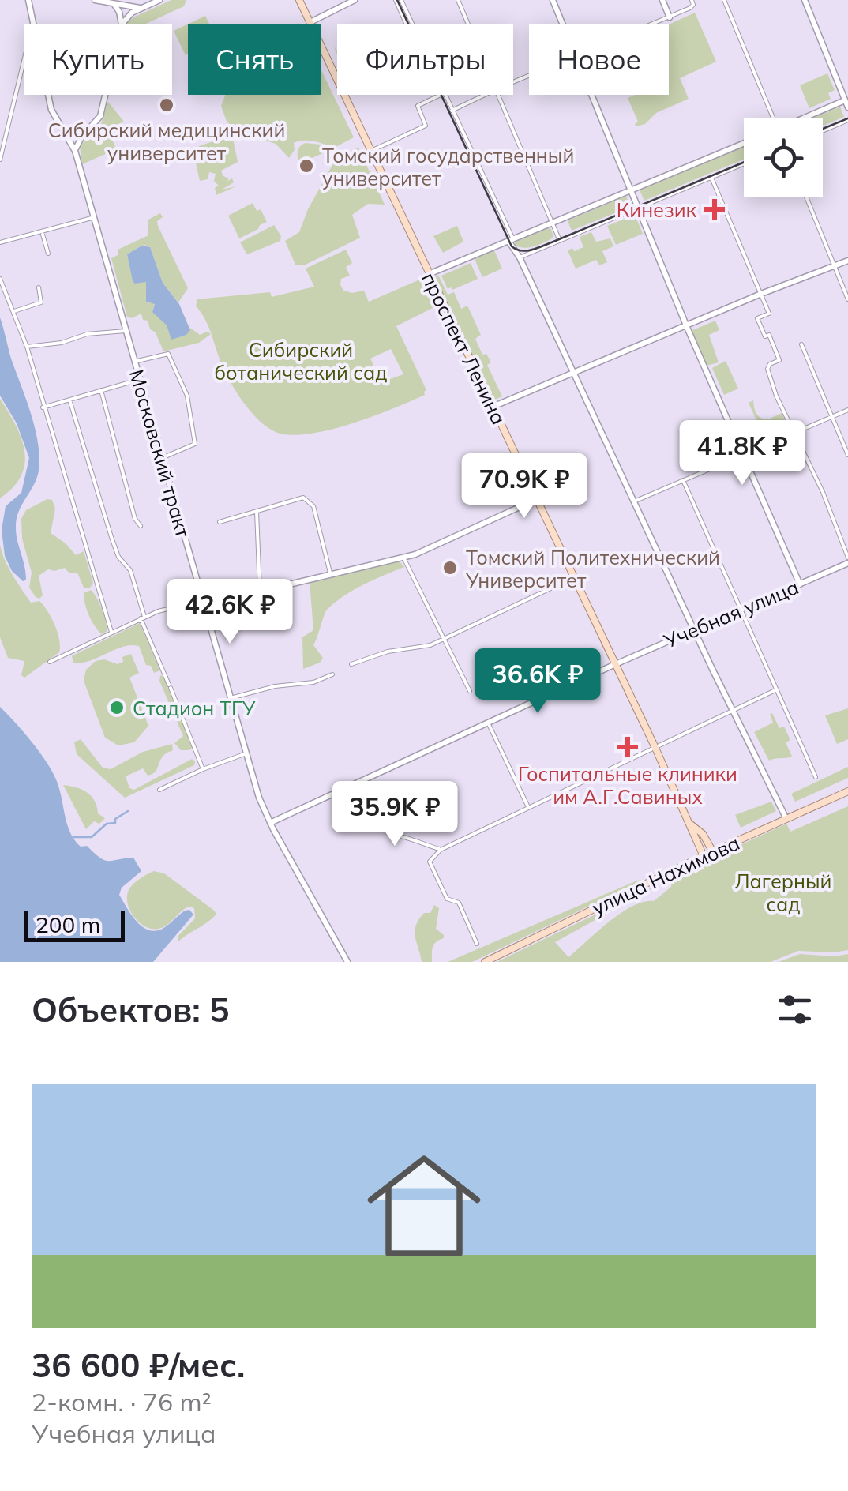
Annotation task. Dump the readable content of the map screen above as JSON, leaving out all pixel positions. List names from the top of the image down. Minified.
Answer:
{"streets":{"main road":["проспект Ленина","Московский тракт","Учебная улица","улица Нахимова"]},"crossings":[["проспект Ленина","Учебная улица"],["проспект Ленина","улица Нахимова"],["Московский тракт","Учебная улица"]],"parks":["Сибирский ботанический сад","Лагерный сад"],"places":{"other":["Сибирский медицинский университет","Томский государственный университет","Томский Политехнический Университет","Стадион ТГУ"],"health":["Кинезик","Госпитальные клиники им А.Г.Савиных"]},"scale_bar":"200 m","page":{"chip":["Купить","Снять","Фильтры","Новое"],"price":["41.8K ₽","70.9K ₽","42.6K ₽","36.6K ₽","35.9K ₽"],"scale":"200 m","heading":"Объектов: 5","list":[{"name":"36 600 ₽/мес.","note":"2-комн. · 76 m² · Учебная улица"}]}}
